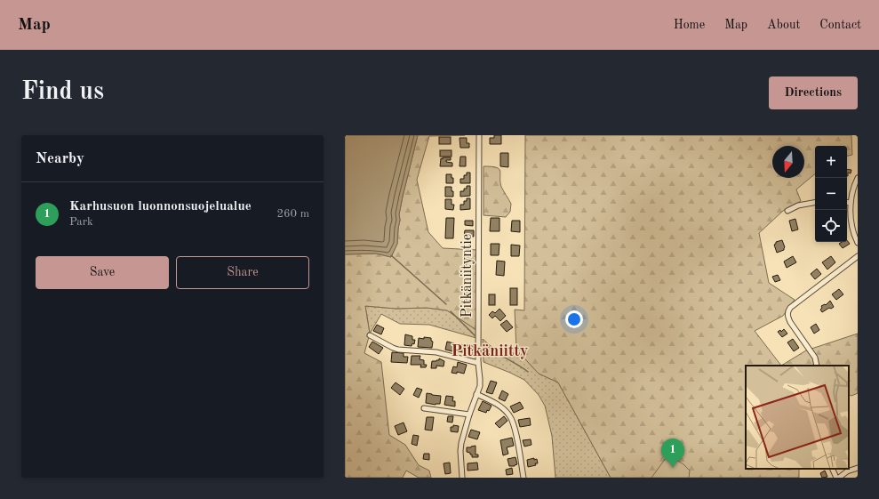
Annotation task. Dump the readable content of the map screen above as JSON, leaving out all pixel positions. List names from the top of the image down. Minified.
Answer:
{"streets":{"street":["Pitkäniityntie"]},"districts":["Pitkäniitty"],"north":"bottom","page":{"header":"Map","nav":["Home","Map","About","Contact"],"buttons":["Directions",["Save","Share"]],"title":"Find us","heading":"Nearby","map_buttons":["+","−"],"list":[{"mark":"1","name":"Karhusuon luonnonsuojelualue","note":"Park","value":"260 m"}],"pins":"1"}}
